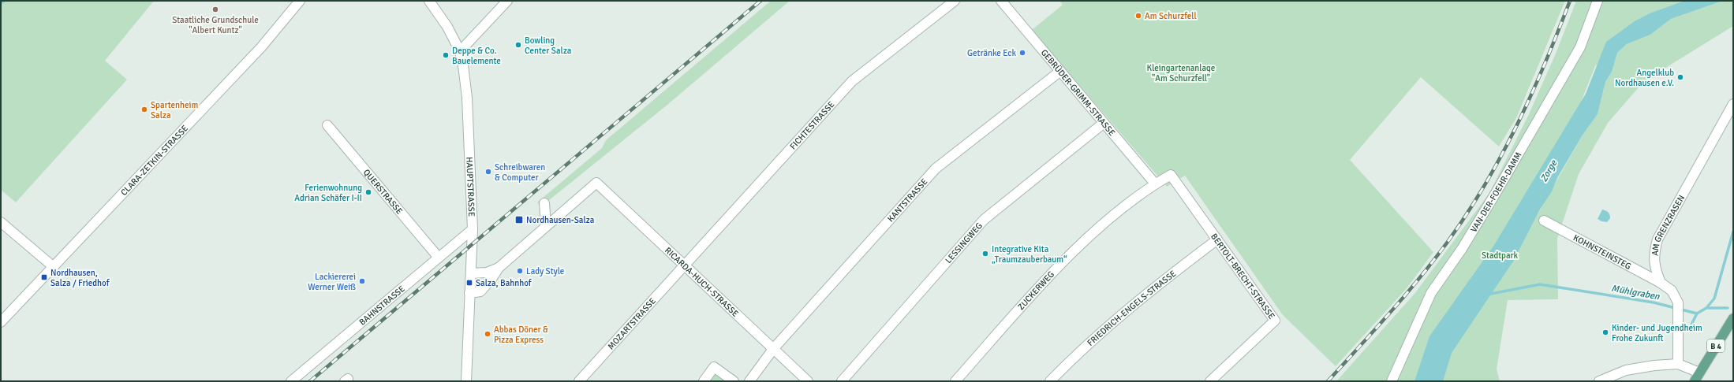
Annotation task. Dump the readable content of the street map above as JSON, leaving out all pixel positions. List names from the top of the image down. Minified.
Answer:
{"streets":{"main road":["B 4"],"street":["GEBRÜDER-GRIMM-STRASSE","FICHTESTRASSE","CLARA-ZETKIN-STRASSE","HAUPTSTRASSE","QUERSTRASSE","VAN-DER-FOEHR-DAMM","KANTSTRASSE","AM GRENZRASEN","LESSINGWEG","KOHNSTEINSTEG","BERTOLT-BRECHT-STRASSE","RICARDA-HUCH-STRASSE","ZUCKERWEG","BAHNSTRASSE","FRIEDRICH-ENGELS-STRASSE","MOZARTSTRASSE"]},"crossings":[["GEBRÜDER-GRIMM-STRASSE","KANTSTRASSE"],["GEBRÜDER-GRIMM-STRASSE","LESSINGWEG"],["GEBRÜDER-GRIMM-STRASSE","ZUCKERWEG"],["FICHTESTRASSE","RICARDA-HUCH-STRASSE"],["FICHTESTRASSE","MOZARTSTRASSE"],["HAUPTSTRASSE","BAHNSTRASSE"],["QUERSTRASSE","BAHNSTRASSE"],["KANTSTRASSE","RICARDA-HUCH-STRASSE"],["AM GRENZRASEN","KOHNSTEINSTEG"],["BERTOLT-BRECHT-STRASSE","ZUCKERWEG"],["BERTOLT-BRECHT-STRASSE","FRIEDRICH-ENGELS-STRASSE"],["RICARDA-HUCH-STRASSE","MOZARTSTRASSE"]],"water":["Zorge","Mühlgraben"],"parks":["Kleingartenanlage \"Am Schurzfell\"","Stadtpark"],"places":{"other":["Staatliche Grundschule \"Albert Kuntz\"","Am Schurzfell","Bowling Center Salza","Getränke Eck","Deppe & Co. Bauelemente","Angelklub Nordhausen e.V.","Spartenheim Salza","Schreibwaren & Computer","Ferienwohnung Adrian Schäfer I-II","Integrative Kita „Traumzauberbaum“","Lady Style","Lackiererei Werner Weiß","Kinder- und Jugendheim Frohe Zukunft","Abbas Döner & Pizza Express"],"transit":["Nordhausen-Salza","Nordhausen, Salza / Friedhof","Salza, Bahnhof"]}}
